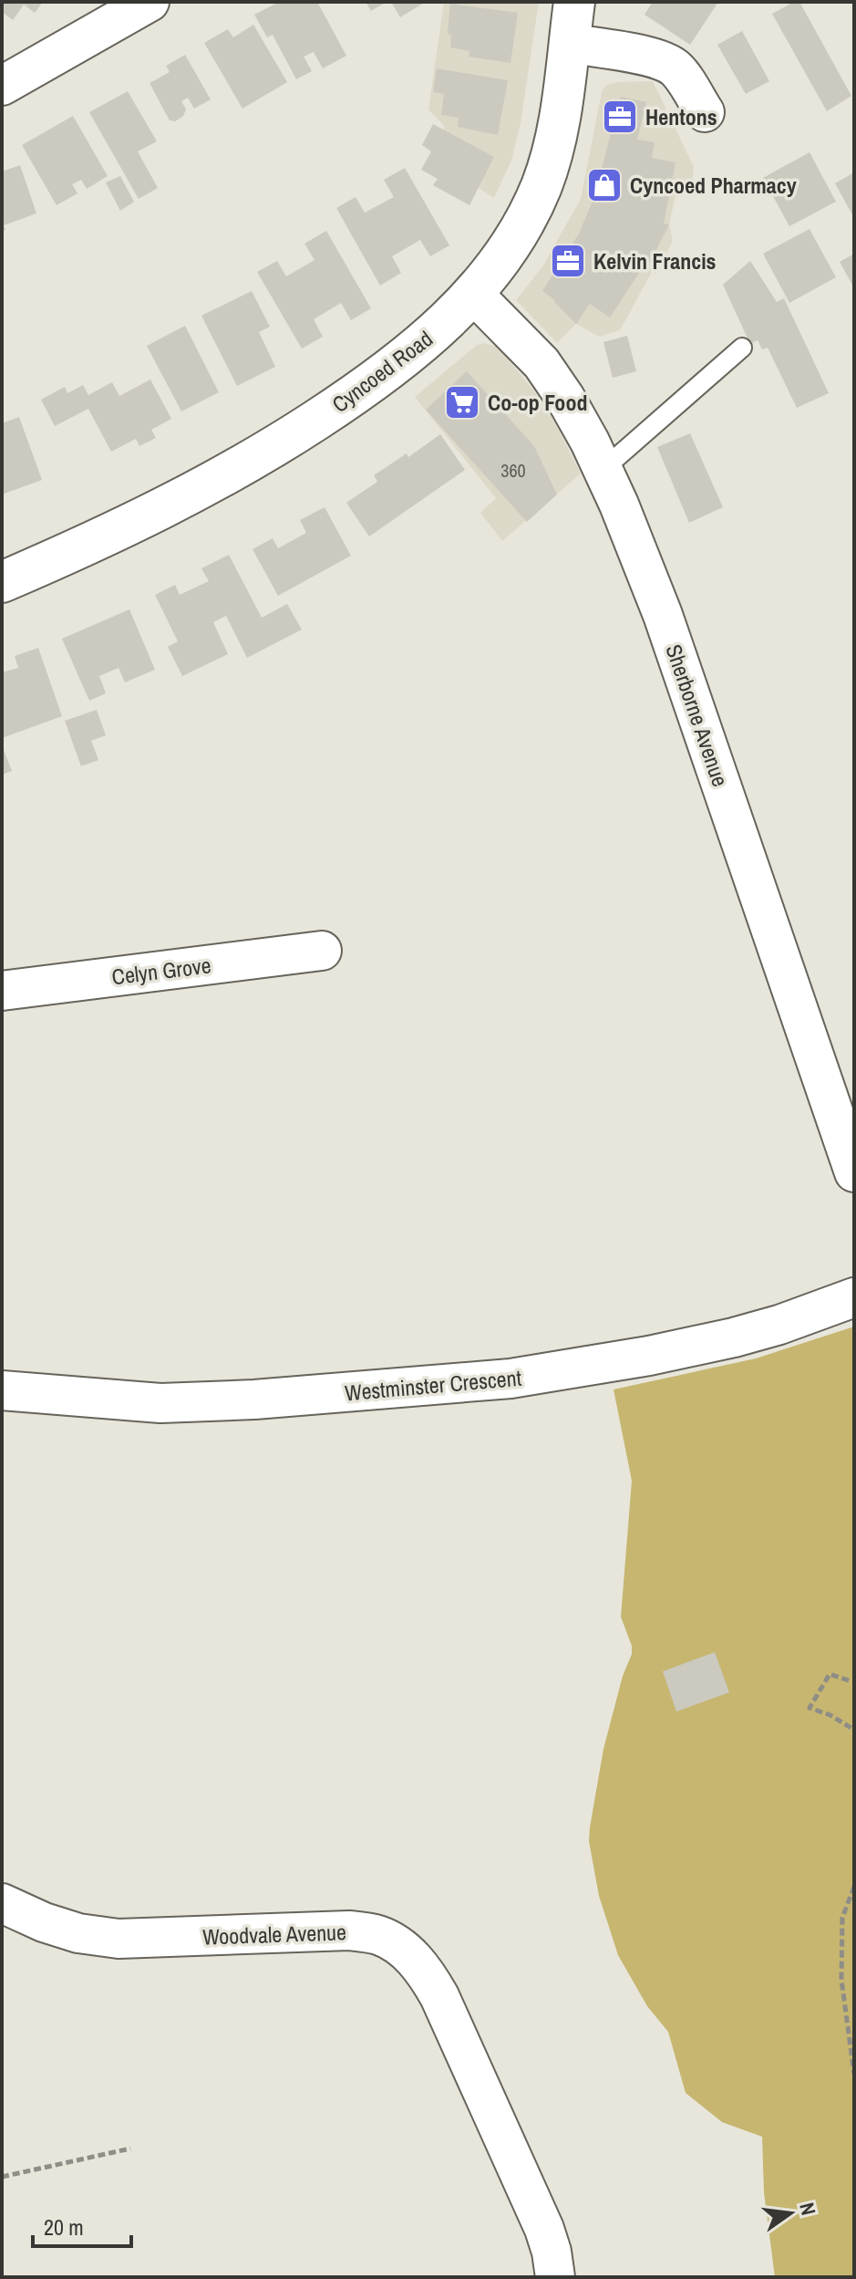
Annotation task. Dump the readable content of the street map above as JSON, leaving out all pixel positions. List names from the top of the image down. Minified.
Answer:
{"streets":{"street":["Cyncoed Road","Sherborne Avenue","Celyn Grove","Westminster Crescent","Woodvale Avenue"]},"crossings":[["Cyncoed Road","Sherborne Avenue"]],"places":{"office":["Hentons","Kelvin Francis"],"shop":["Cyncoed Pharmacy"],"supermarket":["Co-op Food"]},"house_numbers":["360"],"scale_bar":"20 m","north":"right"}
